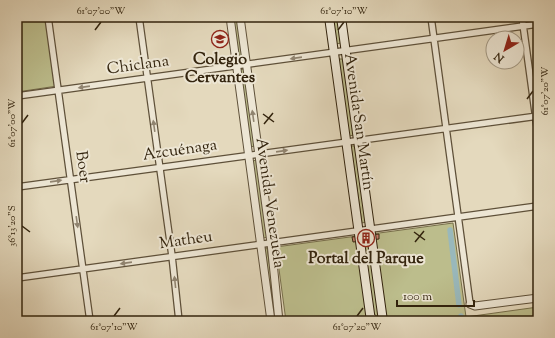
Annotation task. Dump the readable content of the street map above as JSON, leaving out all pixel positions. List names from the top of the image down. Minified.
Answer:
{"streets":{"main road":["Avenida San Martín"],"street":["Chiclana","Azcuénaga","Boer","Avenida Venezuela","Matheu"]},"crossings":[["Chiclana","Avenida San Martín"],["Chiclana","Boer"],["Chiclana","Avenida Venezuela"],["Avenida San Martín","Azcuénaga"],["Avenida San Martín","Matheu"],["Azcuénaga","Boer"],["Azcuénaga","Avenida Venezuela"],["Boer","Matheu"],["Avenida Venezuela","Matheu"]],"places":{"school or university":["Colegio Cervantes"],"building":["Portal del Parque"]},"scale_bar":"100 m","north":"bottom left","coordinates":["61°07'00\"W","61°07'10\"W","61°07'20\"W","36°13'20\"S"]}
